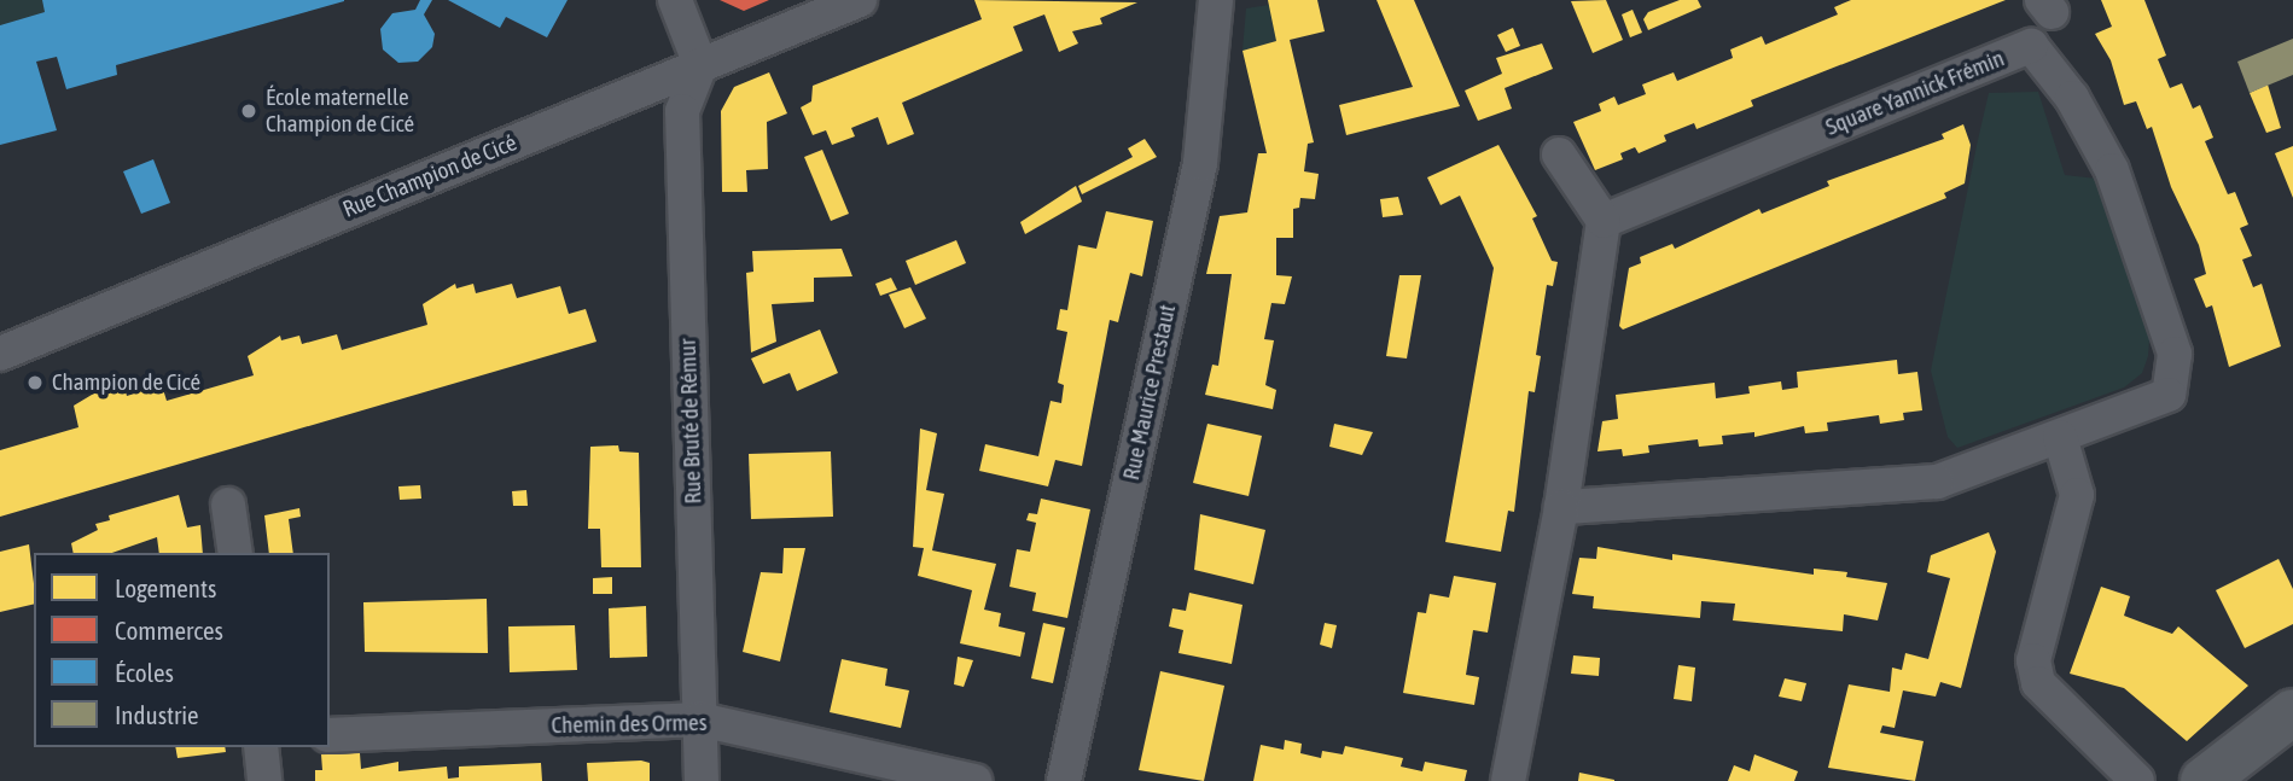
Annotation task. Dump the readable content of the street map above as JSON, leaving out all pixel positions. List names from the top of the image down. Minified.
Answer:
{"streets":{"street":["Square Yannick Frémin","Rue Champion de Cicé","Rue Maurice Prestaut","Rue Bruté de Rémur","Chemin des Ormes"]},"crossings":[["Rue Champion de Cicé","Rue Bruté de Rémur"],["Rue Bruté de Rémur","Chemin des Ormes"]],"places":["École maternelle Champion de Cicé","Champion de Cicé"],"legend":["Logements","Commerces","Écoles","Industrie"]}
